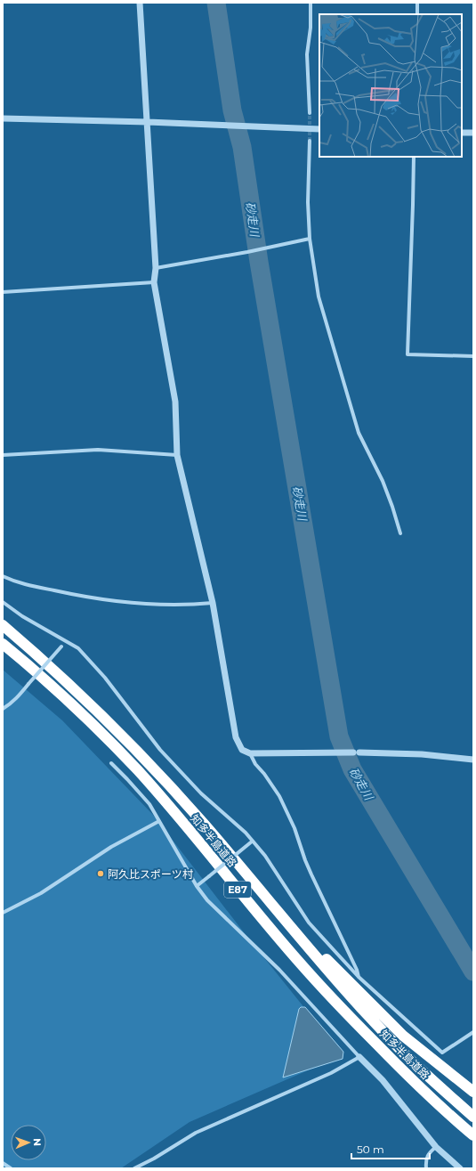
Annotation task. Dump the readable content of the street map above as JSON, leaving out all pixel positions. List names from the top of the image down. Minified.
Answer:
{"streets":{"highway":["知多半島道路","E87"]},"water":["砂走川"],"places":["阿久比スポーツ村"],"scale_bar":"50 m","north":"right"}
